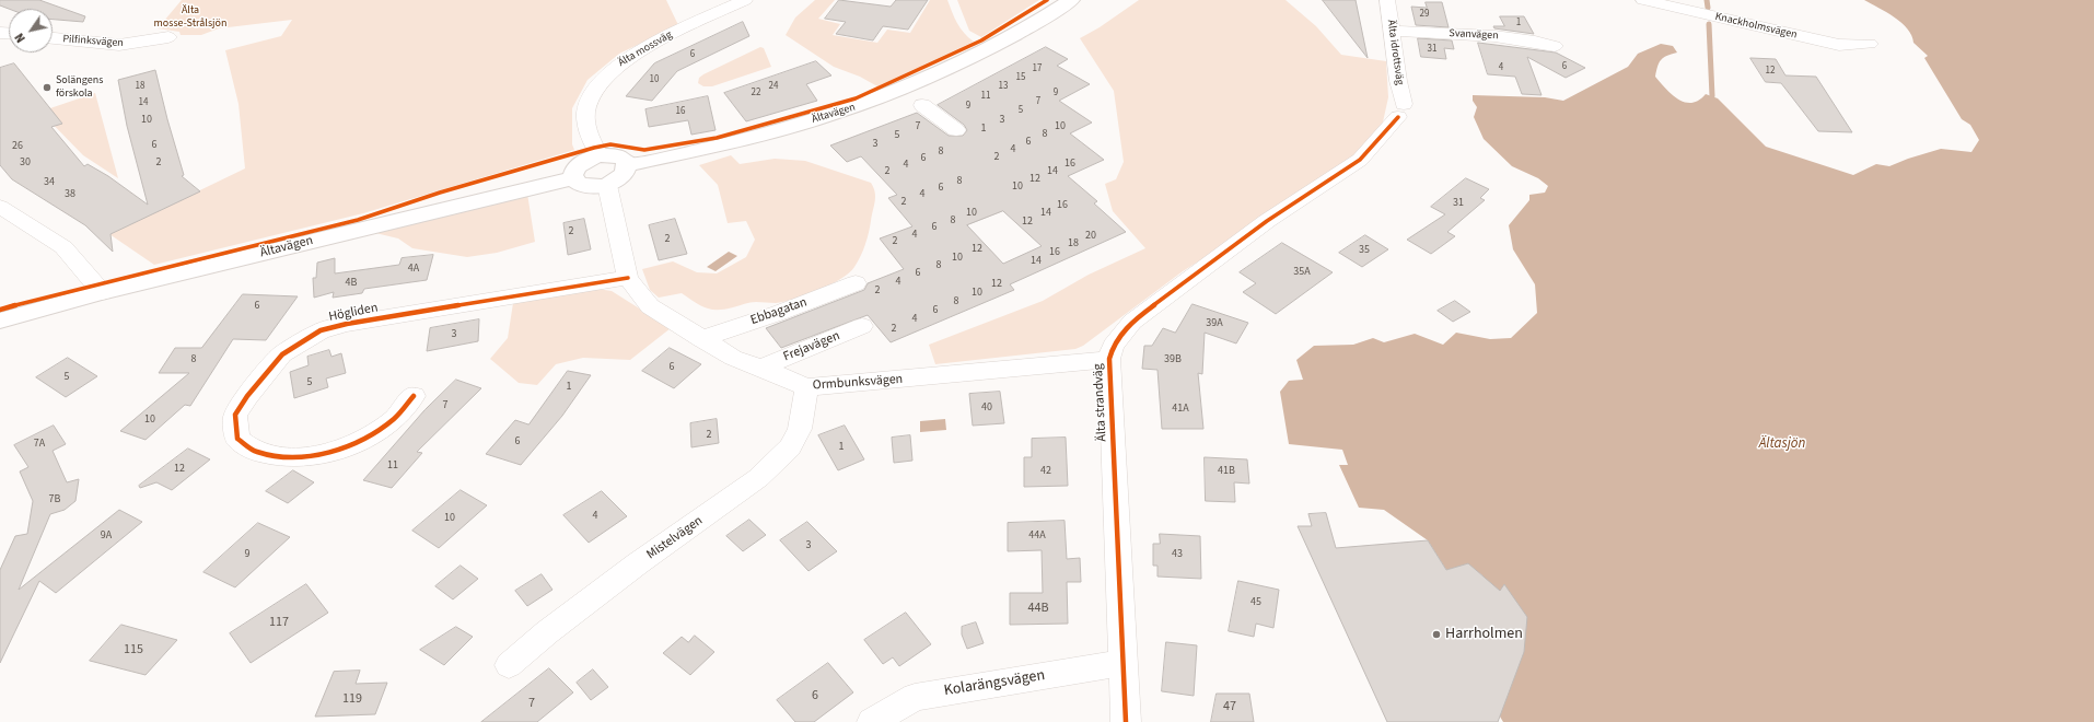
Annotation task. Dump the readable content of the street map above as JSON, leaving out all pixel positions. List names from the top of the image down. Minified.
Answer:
{"streets":{"main road":["Ältavägen"],"street":["Knackholmsvägen","Svanvägen","Pilfinksvägen","Älta mossväg","Älta idrottsväg","Ebbagatan","Högliden","Frejavägen","Ormbunksvägen","Älta strandväg","Mistelvägen","Kolarängsvägen"]},"crossings":[["Svanvägen","Älta idrottsväg"],["Älta idrottsväg","Älta strandväg"],["Ebbagatan","Ormbunksvägen"],["Högliden","Ormbunksvägen"],["Frejavägen","Ormbunksvägen"],["Ormbunksvägen","Älta strandväg"],["Ormbunksvägen","Mistelvägen"],["Älta strandväg","Kolarängsvägen"]],"water":["Ältasjön"],"parks":["Älta mosse-Strålsjön"],"places":["Solängens förskola","Harrholmen"],"house_numbers":["29","1","31","6","6","4","17","12","15","10","18","24","13","22","9","11","7","14","9","5","16","10","3","7","10","1","8","5","6","3","6","26","4","8","2","6","30","2","16","4","2","14","12","8","34","10","6","38","4","2","31","16","10","14","8","12","6","2","4","20","2","2","18","12","35","16","10","14","8","4A","35A","6","4","4B","12","2","10","8","6","6","4","39A","2","3","8","39B","6","5","5","1","7","40","41A","10","2","6","7A","1","11","12","42","41B","7B","4","10","9A","44A","3","9","43","45","44B","117","115","6","119","7","47"],"north":"bottom left"}
